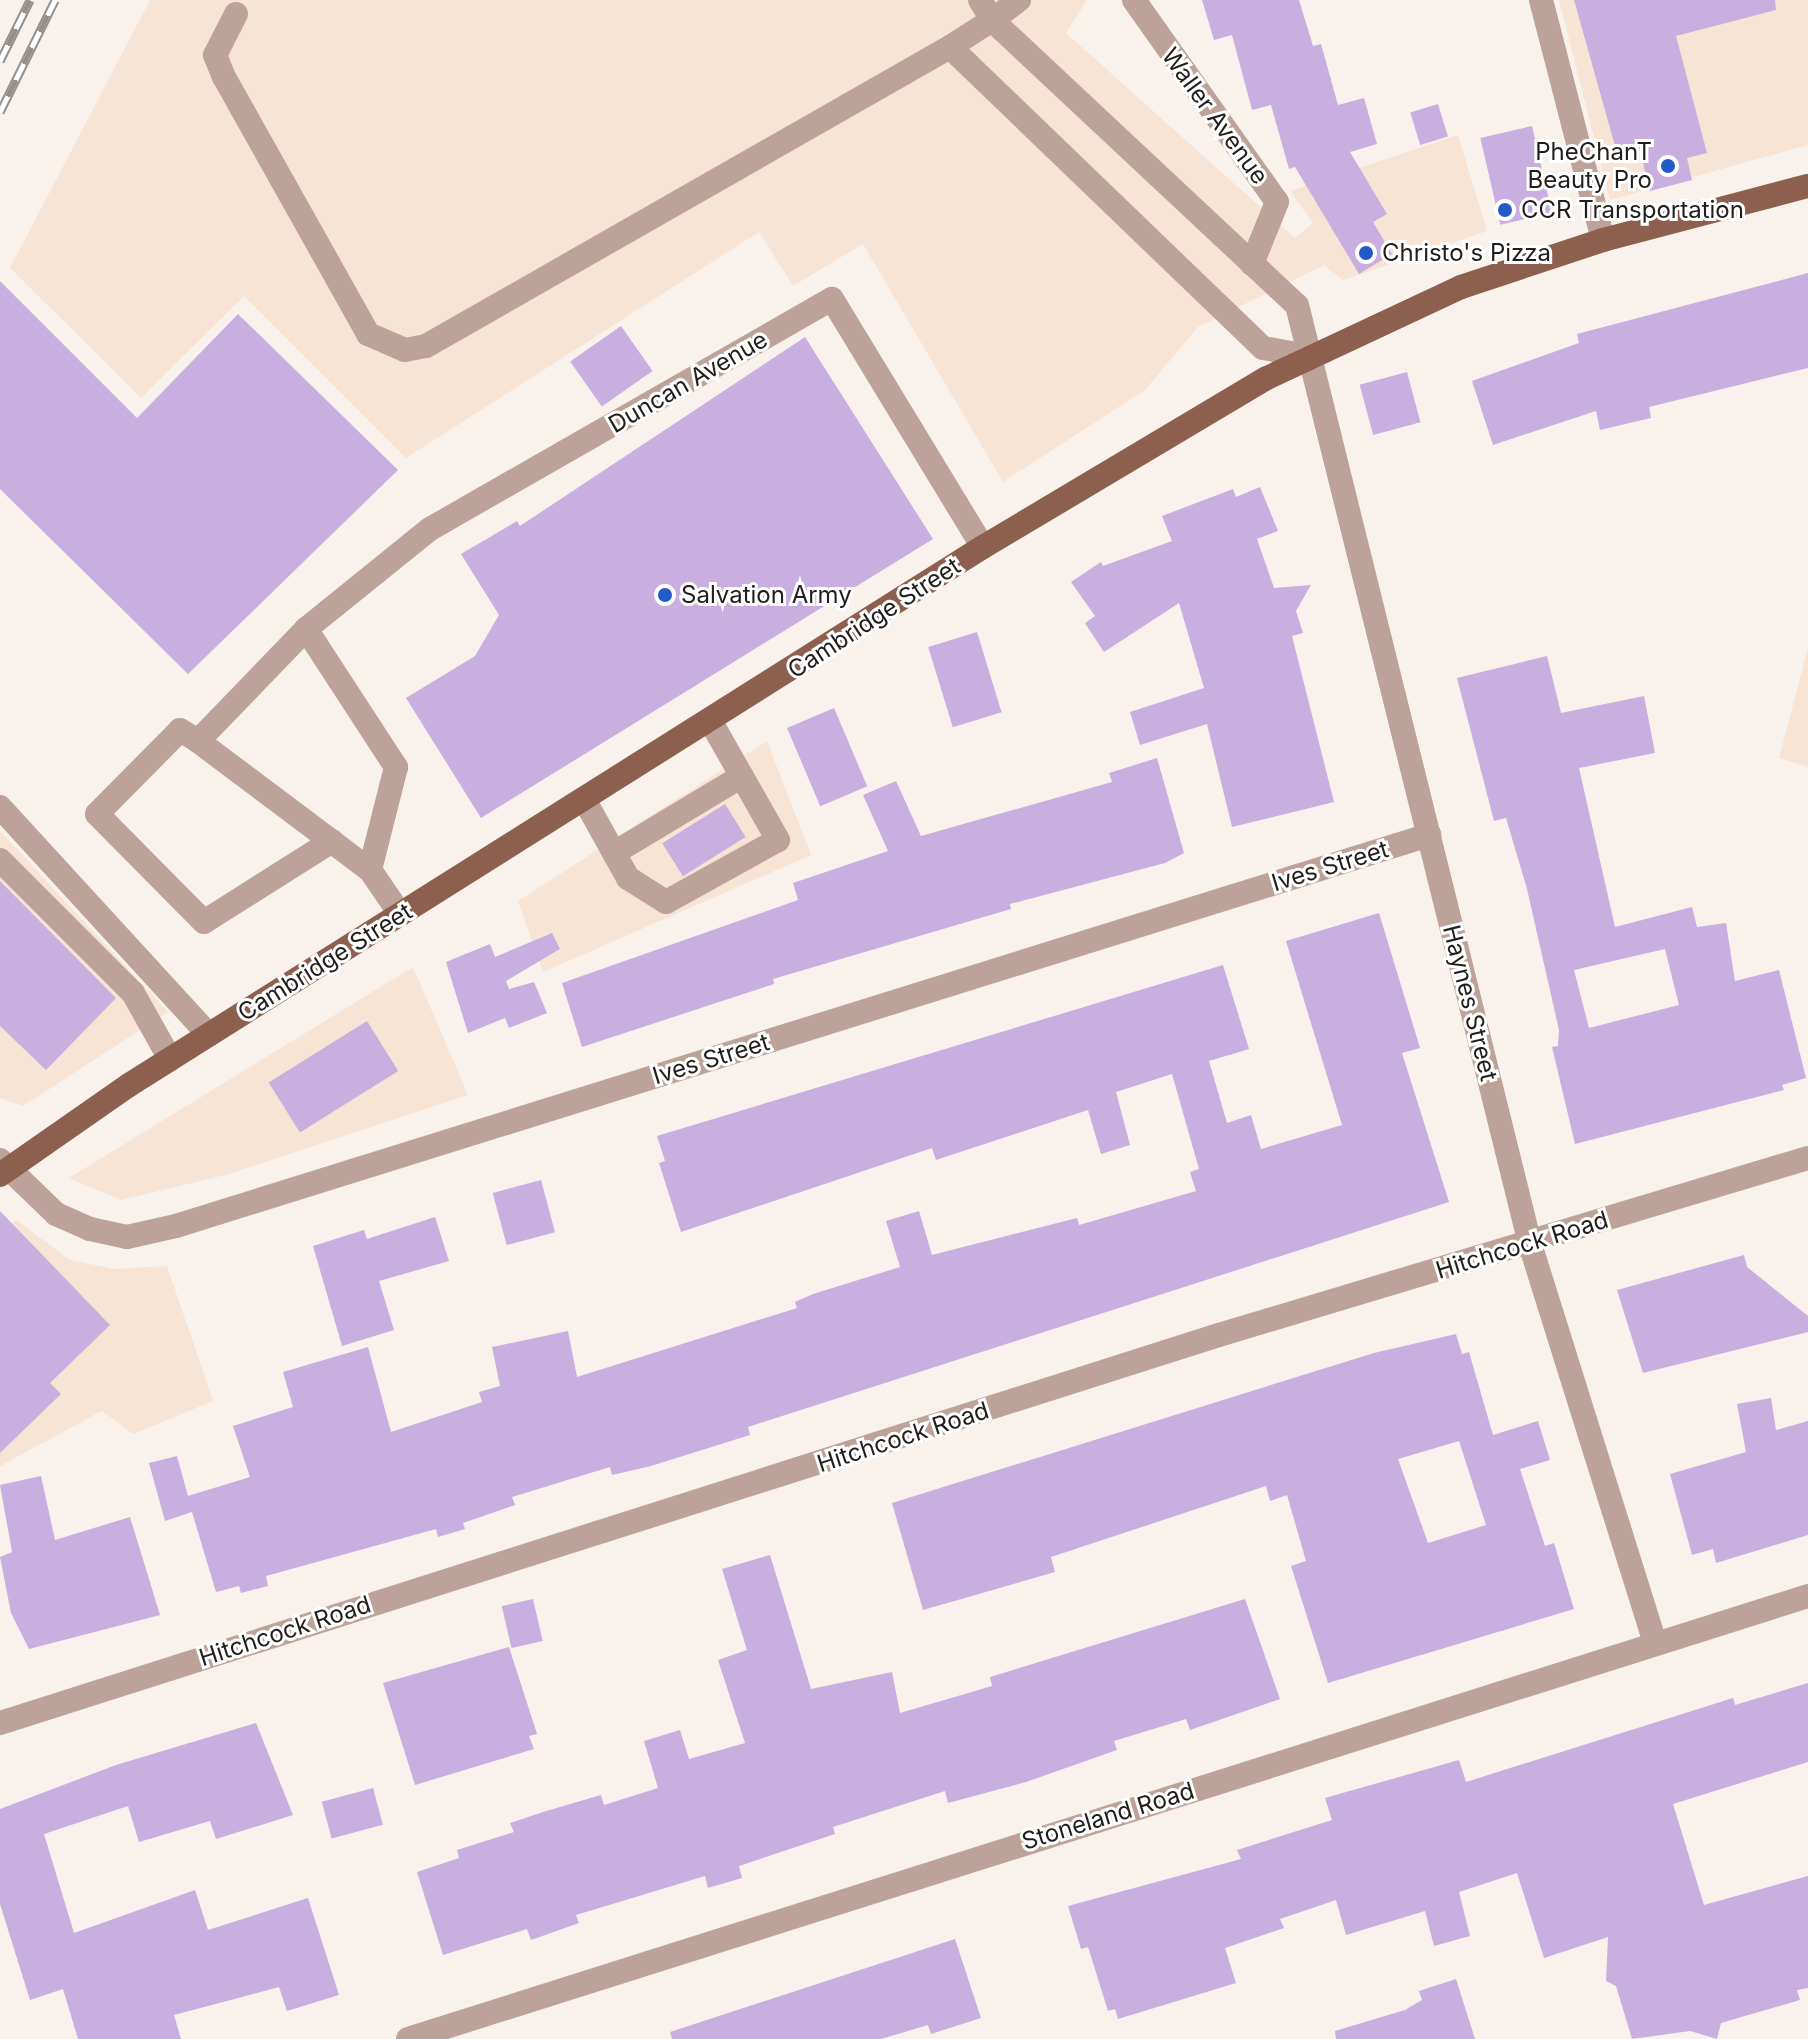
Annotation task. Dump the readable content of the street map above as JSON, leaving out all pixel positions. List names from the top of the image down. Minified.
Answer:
{"streets":{"main road":["Cambridge Street"],"street":["Waller Avenue","Duncan Avenue","Ives Street","Haynes Street","Hitchcock Road","Stoneland Road"]},"crossings":[["Duncan Avenue","Cambridge Street"],["Cambridge Street","Ives Street"],["Cambridge Street","Haynes Street"],["Ives Street","Haynes Street"],["Haynes Street","Hitchcock Road"],["Haynes Street","Stoneland Road"]],"places":["PheChanT Beauty Pro","CCR Transportation","Christo's Pizza","Salvation Army"]}
